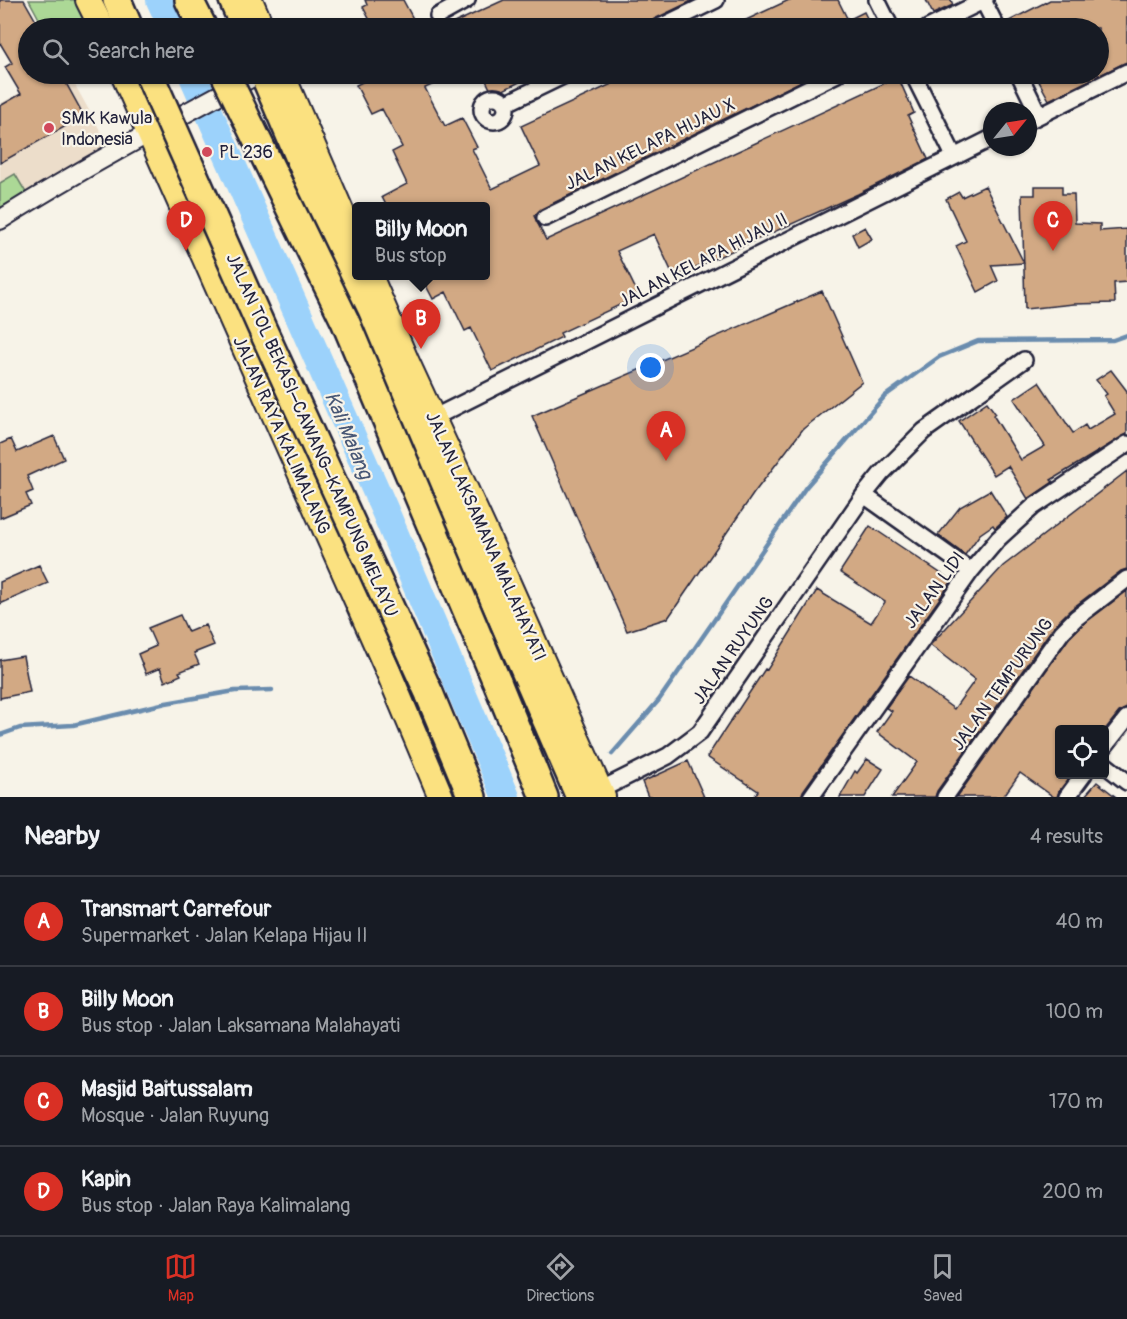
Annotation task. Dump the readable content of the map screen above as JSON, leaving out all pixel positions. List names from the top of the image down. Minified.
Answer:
{"streets":{"highway":["JALAN TOL BEKASI–CAWANG–KAMPUNG MELAYU"],"main road":["JALAN RAYA KALIMALANG","JALAN LAKSAMANA MALAHAYATI"],"street":["JALAN KELAPA HIJAU X","JALAN KELAPA HIJAU II","JALAN LIDI","JALAN RUYUNG","JALAN TEMPURUNG"]},"crossings":[["JALAN KELAPA HIJAU II","JALAN LAKSAMANA MALAHAYATI"],["JALAN LAKSAMANA MALAHAYATI","JALAN RUYUNG"]],"water":["Kali Malang"],"places":["SMK Kawula Indonesia","PL 236"],"north":"top right","page":{"search":"Search here","pins":["C","D","B","A"],"popup":["Billy Moon","Bus stop"],"heading":["Nearby","4 results"],"list":[{"mark":"A","name":"Transmart Carrefour","note":"Supermarket · Jalan Kelapa Hijau II","value":"40 m"},{"mark":"B","name":"Billy Moon","note":"Bus stop · Jalan Laksamana Malahayati","value":"100 m"},{"mark":"C","name":"Masjid Baitussalam","note":"Mosque · Jalan Ruyung","value":"170 m"},{"mark":"D","name":"Kapin","note":"Bus stop · Jalan Raya Kalimalang","value":"200 m"}],"nav":["Map","Directions","Saved"]}}
